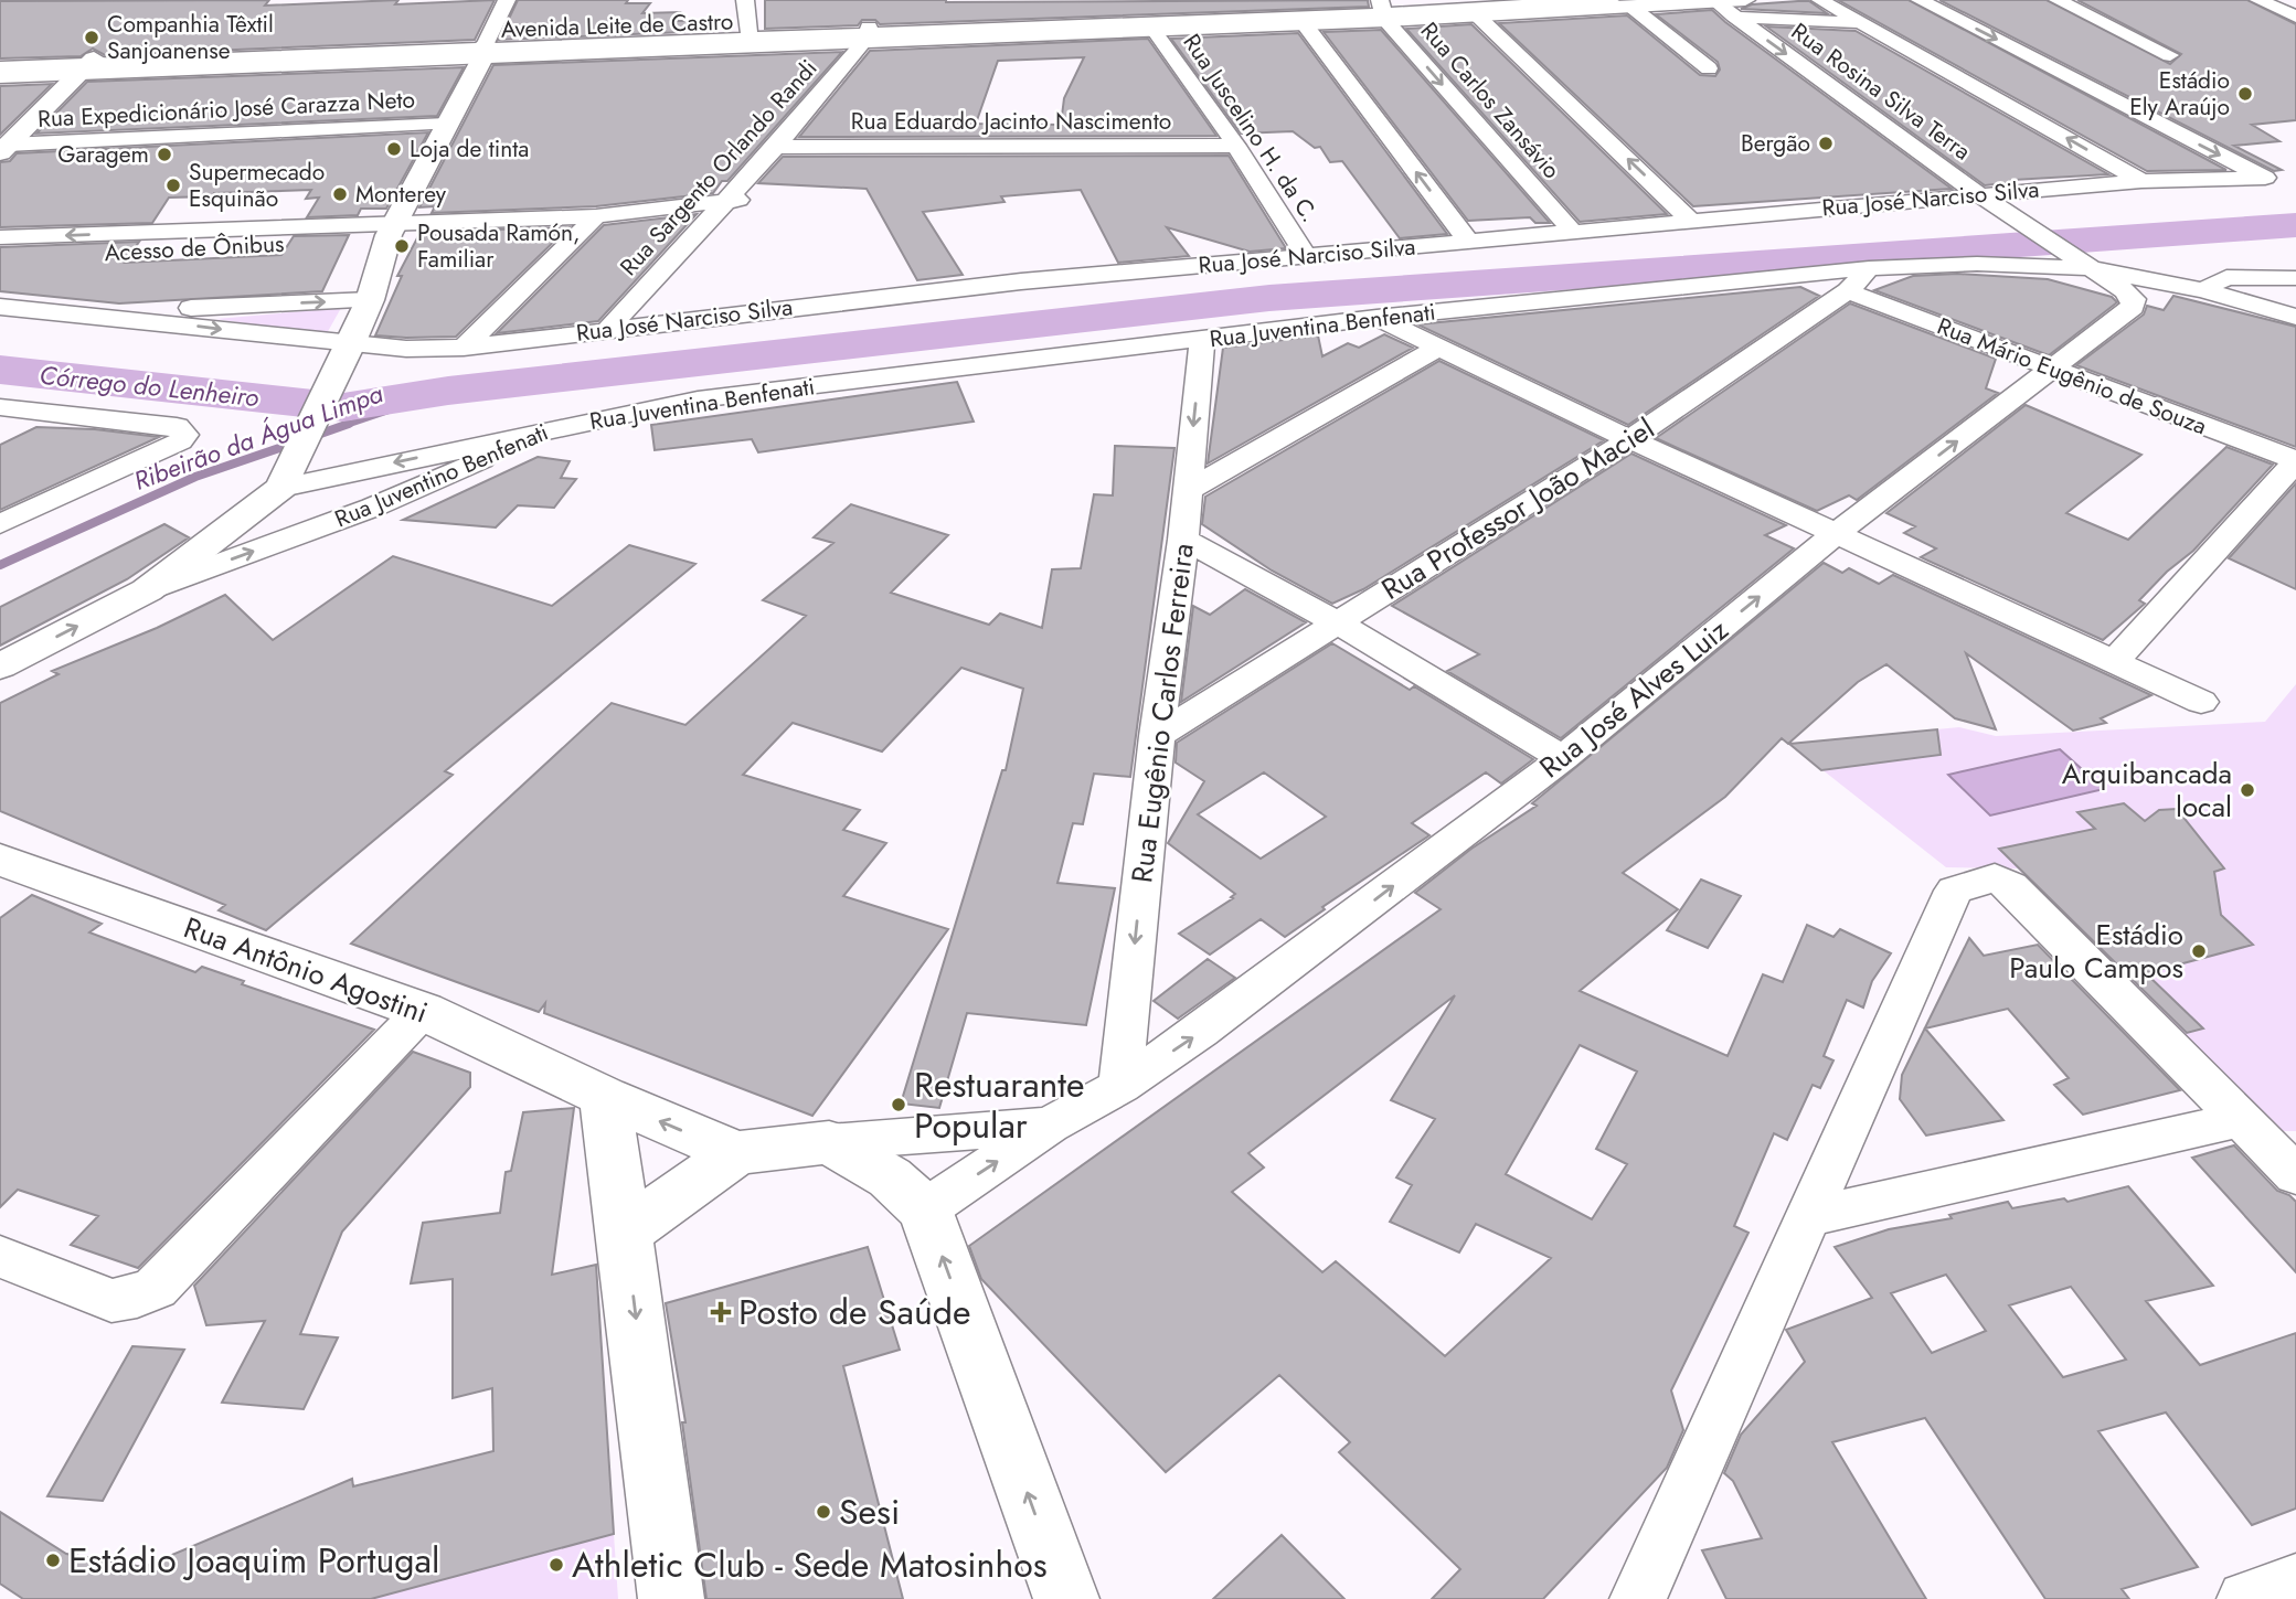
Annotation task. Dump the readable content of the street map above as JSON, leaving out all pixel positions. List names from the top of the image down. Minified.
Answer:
{"streets":{"main road":["Avenida Leite de Castro","Rua Antônio Agostini"],"street":["Rua Rosina Silva Terra","Rua Carlos Zansávio","Rua Expedicionário José Carazza Neto","Rua Eduardo Jacinto Nascimento","Rua Juscelino H. da C.","Rua Sargento Orlando Randi","Rua José Narciso Silva","Acesso de Ônibus","Rua Juventina Benfenati","Rua Mário Eugênio de Souza","Rua Juventino Benfenati","Rua Professor João Maciel","Rua José Alves Luiz","Rua Eugênio Carlos Ferreira"]},"crossings":[["Avenida Leite de Castro","Rua Rosina Silva Terra"],["Avenida Leite de Castro","Rua Carlos Zansávio"],["Avenida Leite de Castro","Rua Juscelino H. da C."],["Avenida Leite de Castro","Rua Sargento Orlando Randi"],["Rua Rosina Silva Terra","Rua José Narciso Silva"],["Rua Rosina Silva Terra","Rua Juventina Benfenati"],["Rua Rosina Silva Terra","Rua José Alves Luiz"],["Rua Carlos Zansávio","Rua José Narciso Silva"],["Rua Eduardo Jacinto Nascimento","Rua Juscelino H. da C."],["Rua Eduardo Jacinto Nascimento","Rua Sargento Orlando Randi"],["Rua Juscelino H. da C.","Rua José Narciso Silva"],["Rua Sargento Orlando Randi","Rua José Narciso Silva"],["Rua Juventina Benfenati","Rua Juventino Benfenati"],["Rua Juventina Benfenati","Rua Professor João Maciel"],["Rua Juventina Benfenati","Rua José Alves Luiz"],["Rua Juventina Benfenati","Rua Eugênio Carlos Ferreira"],["Rua Mário Eugênio de Souza","Rua Professor João Maciel"],["Rua Mário Eugênio de Souza","Rua José Alves Luiz"],["Rua Professor João Maciel","Rua Eugênio Carlos Ferreira"],["Rua José Alves Luiz","Rua Eugênio Carlos Ferreira"]],"one_way":["Rua José Alves Luiz","Rua Eugênio Carlos Ferreira"],"water":["Córrego do Lenheiro","Ribeirão da Água Limpa"],"places":{"other":["Companhia Têxtil Sanjoanense","Estádio Ely Araújo","Bergão","Loja de tinta","Garagem","Supermecado Esquinão","Monterey","Pousada Ramón, Familiar","Arquibancada local","Estádio Paulo Campos","Restuarante Popular","Sesi","Estádio Joaquim Portugal","Athletic Club - Sede Matosinhos"],"health":["Posto de Saúde"]}}
